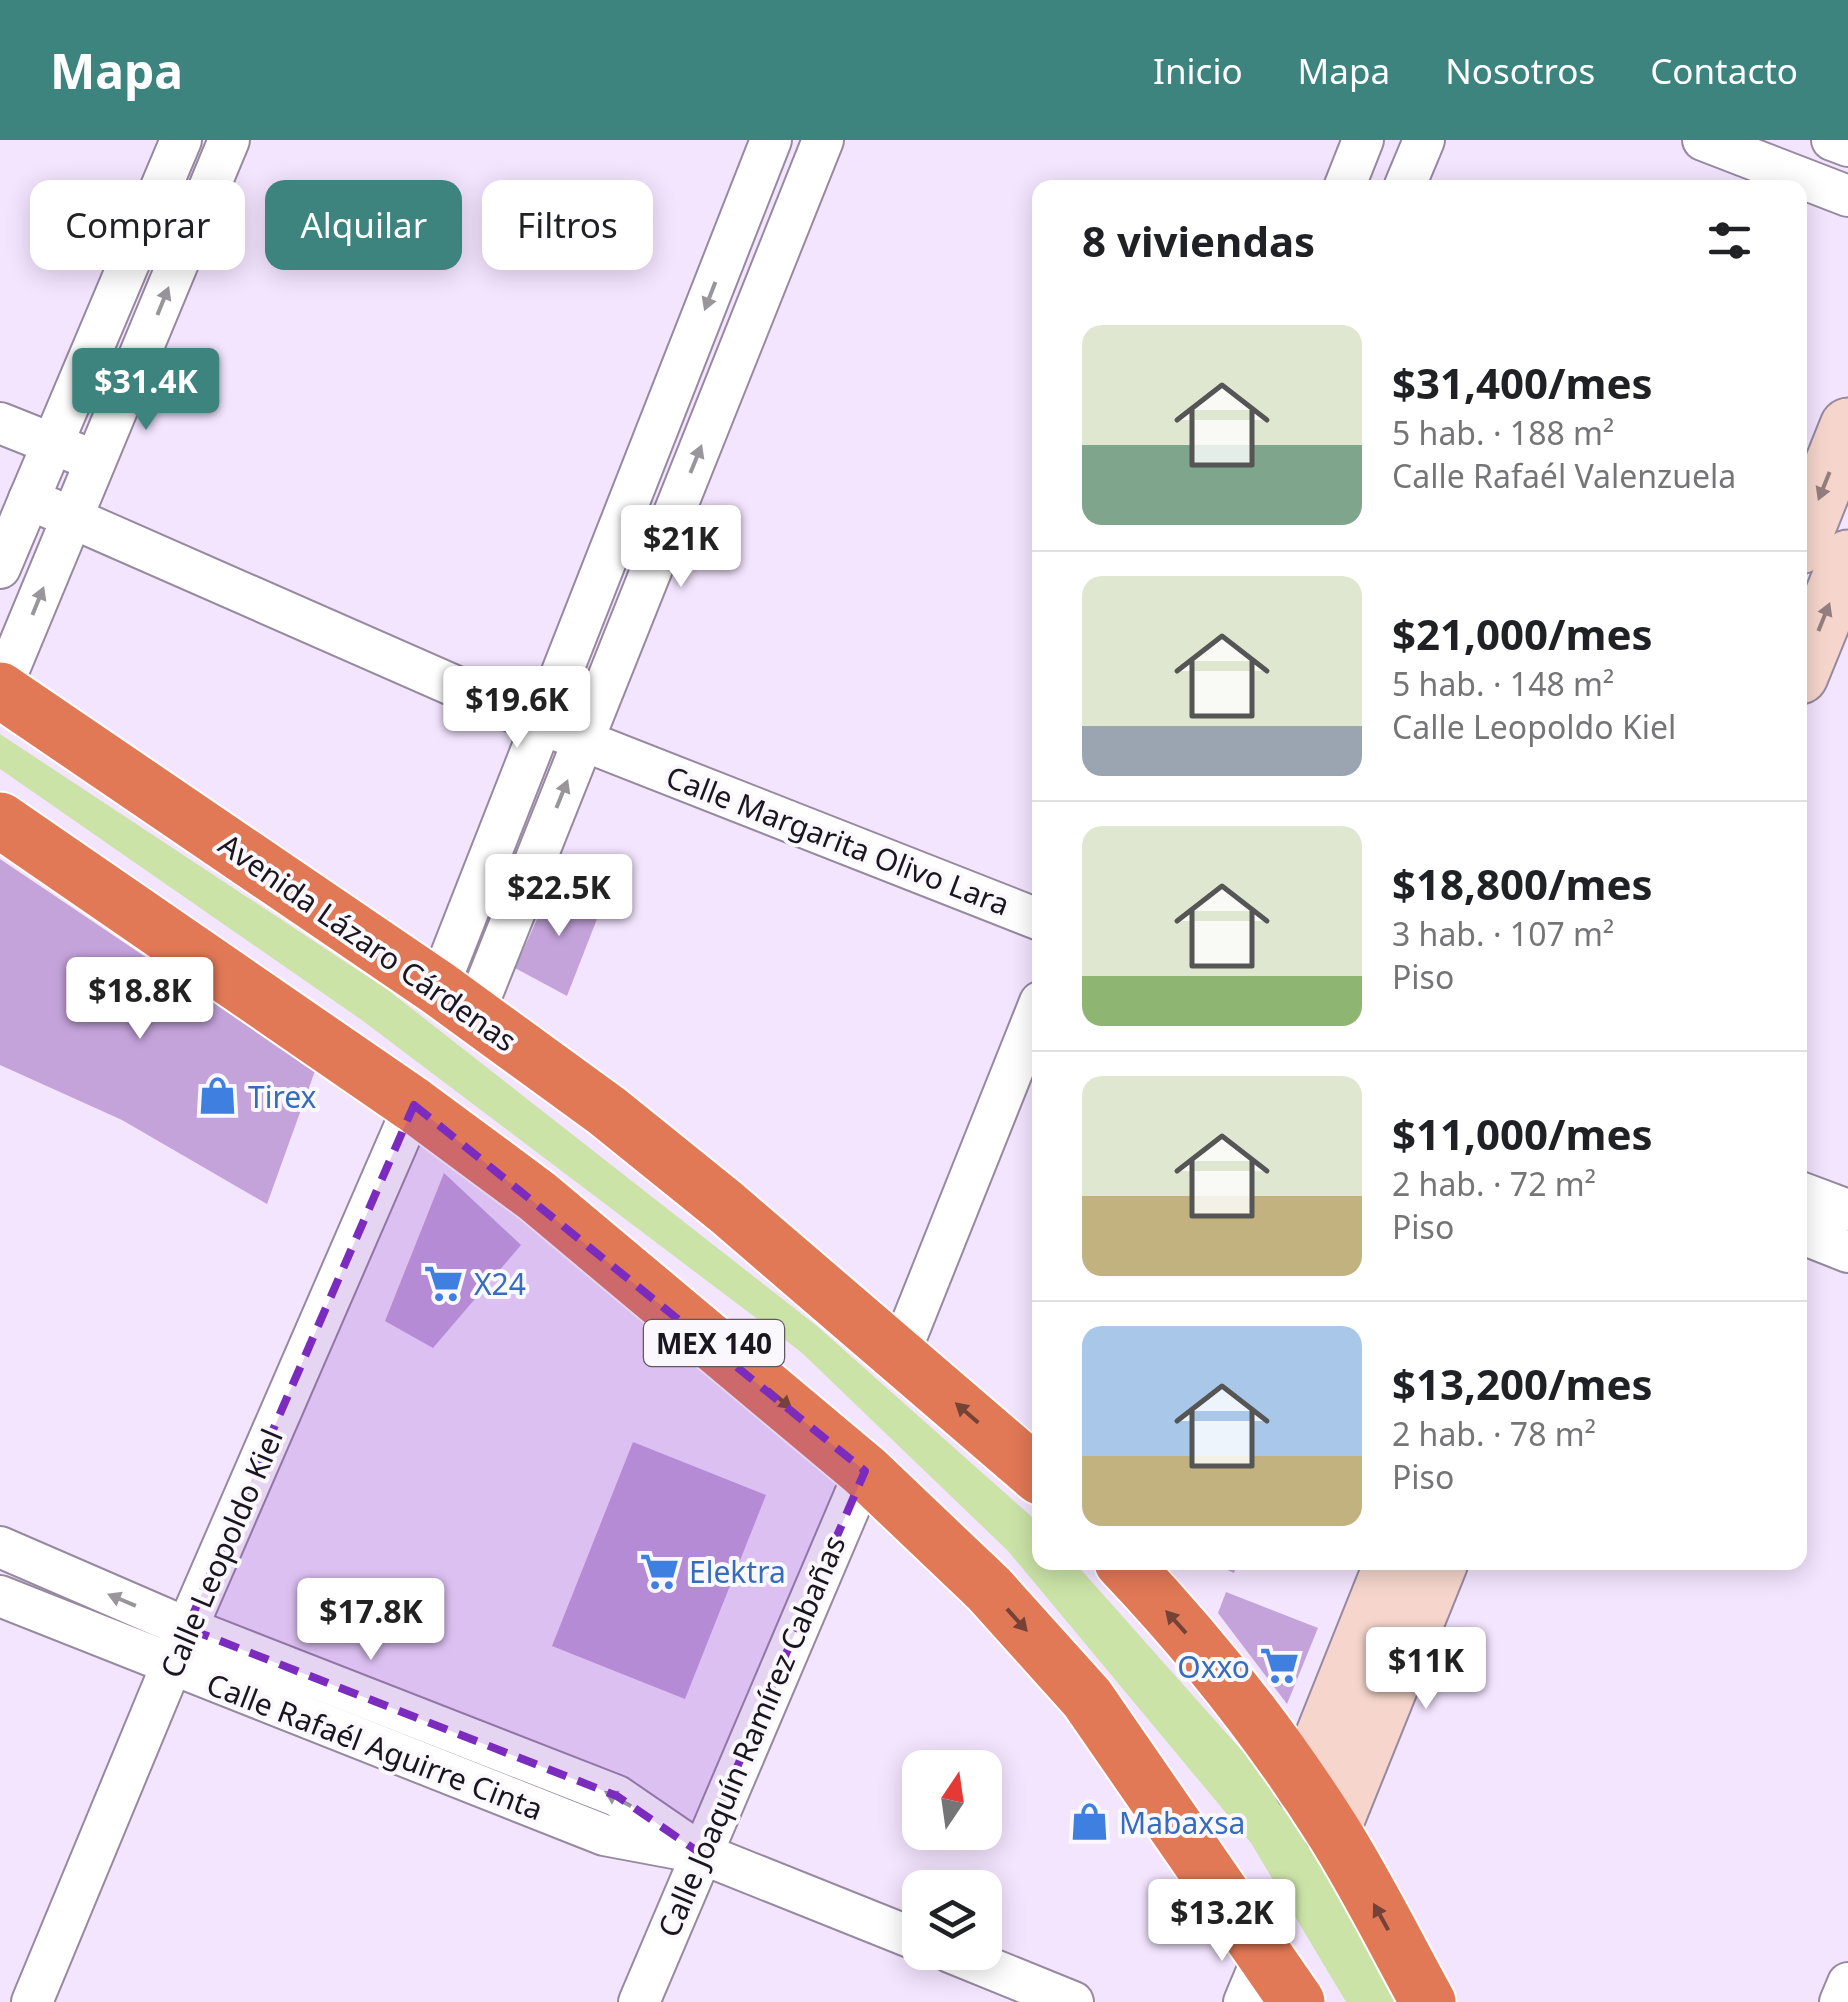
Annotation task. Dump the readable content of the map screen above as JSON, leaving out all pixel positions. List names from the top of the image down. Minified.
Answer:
{"streets":{"highway":["Avenida Lázaro Cárdenas","MEX 140"],"street":["Calle Margarita Olivo Lara","Calle Leopoldo Kiel","Calle Joaquín Ramírez Cabañas","Calle Rafaél Aguirre Cinta"]},"crossings":[["Avenida Lázaro Cárdenas","Calle Leopoldo Kiel"],["Avenida Lázaro Cárdenas","Calle Joaquín Ramírez Cabañas"],["Calle Leopoldo Kiel","Calle Rafaél Aguirre Cinta"],["Calle Joaquín Ramírez Cabañas","Calle Rafaél Aguirre Cinta"]],"places":{"shop":["Tirex","Mabaxsa"],"supermarket":["X24","Elektra","Oxxo"]},"north":"top","page":{"header":"Mapa","nav":["Inicio","Mapa","Nosotros","Contacto"],"chip":["Comprar","Alquilar","Filtros"],"heading":"8 viviendas","list":[{"name":"$31,400/mes","note":"5 hab. · 188 m² · Calle Rafaél Valenzuela"},{"name":"$21,000/mes","note":"5 hab. · 148 m² · Calle Leopoldo Kiel"},{"name":"$18,800/mes","note":"3 hab. · 107 m² · Piso"},{"name":"$11,000/mes","note":"2 hab. · 72 m² · Piso"},{"name":"$13,200/mes","note":"2 hab. · 78 m² · Piso"}],"price":["$31.4K","$21K","$19.6K","$22.5K","$18.8K","$17.8K","$11K","$13.2K"]}}
